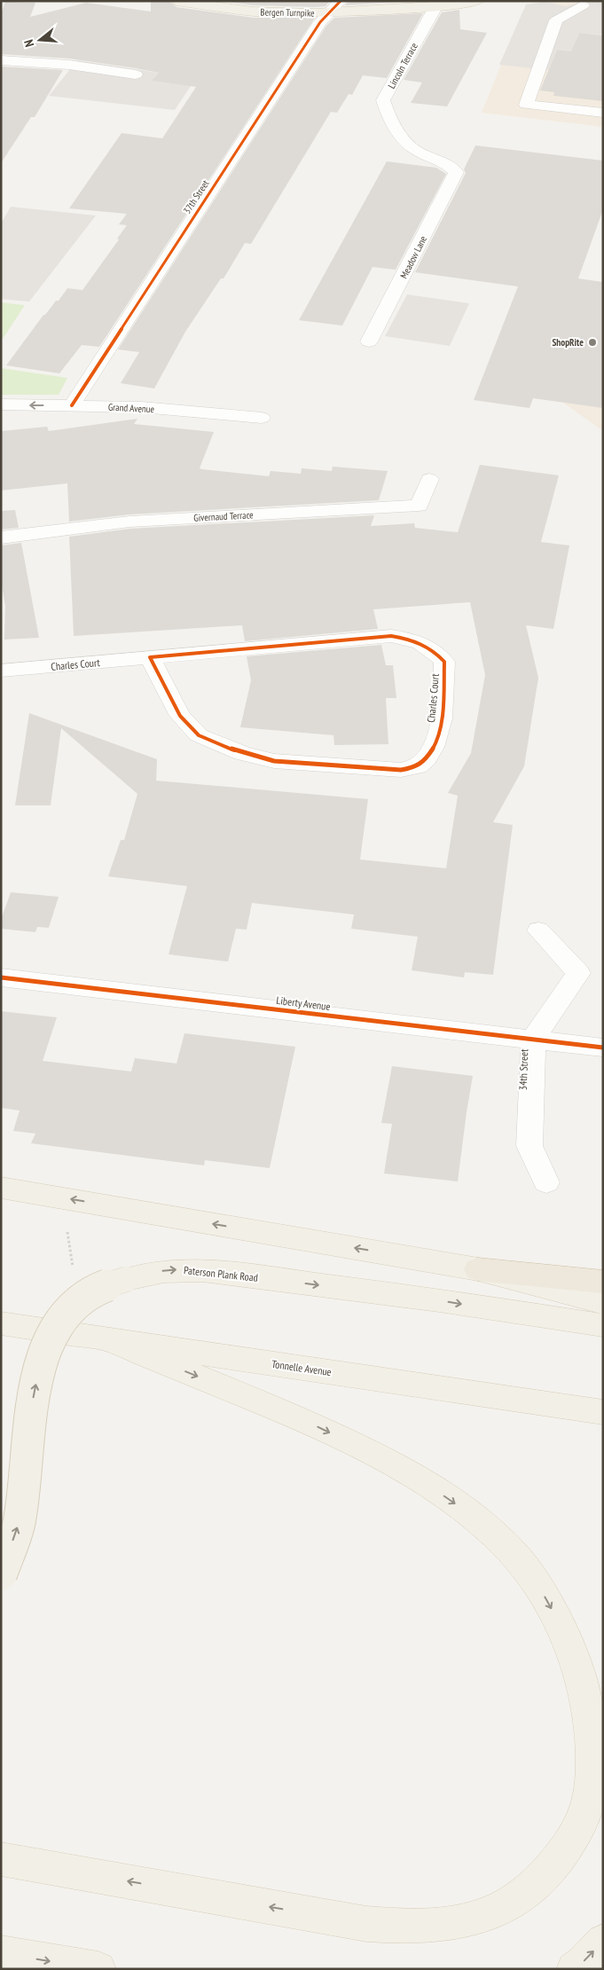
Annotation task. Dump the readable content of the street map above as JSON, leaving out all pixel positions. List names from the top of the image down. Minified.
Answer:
{"streets":{"main road":["Bergen Turnpike","Paterson Plank Road","Tonnelle Avenue"],"street":["Lincoln Terrace","37th Street","Meadow Lane","Grand Avenue","Givernaud Terrace","Charles Court","Liberty Avenue","34th Street"]},"crossings":[["Bergen Turnpike","Lincoln Terrace"],["Bergen Turnpike","37th Street"],["Lincoln Terrace","Meadow Lane"],["37th Street","Grand Avenue"],["Liberty Avenue","34th Street"]],"places":["ShopRite"],"north":"left"}
